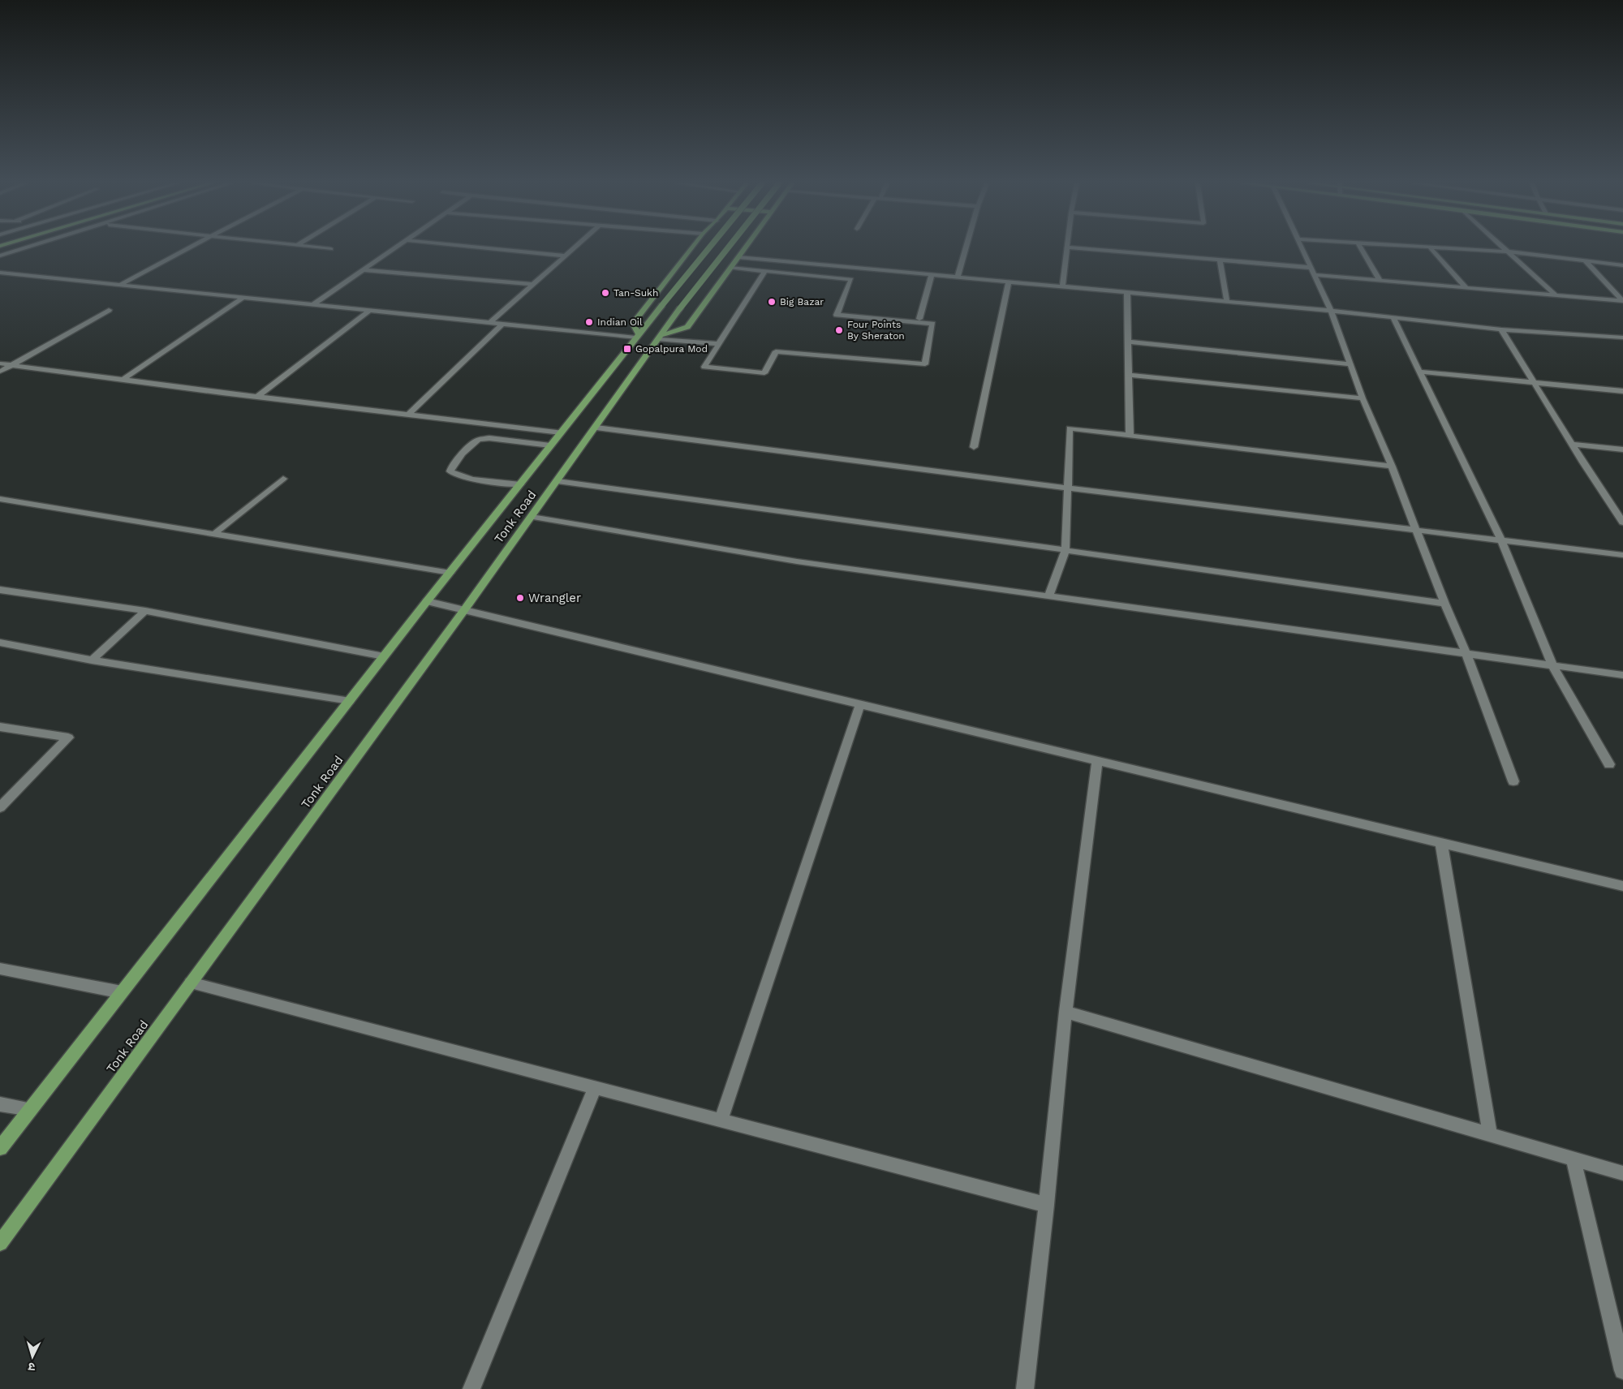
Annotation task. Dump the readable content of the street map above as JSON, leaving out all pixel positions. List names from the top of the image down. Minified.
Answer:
{"streets":{"main road":["Tonk Road"]},"places":{"other":["Tan-Sukh","Big Bazar","Indian Oil","Four Points By Sheraton","Wrangler"],"transit":["Gopalpura Mod"]},"north":"bottom"}
